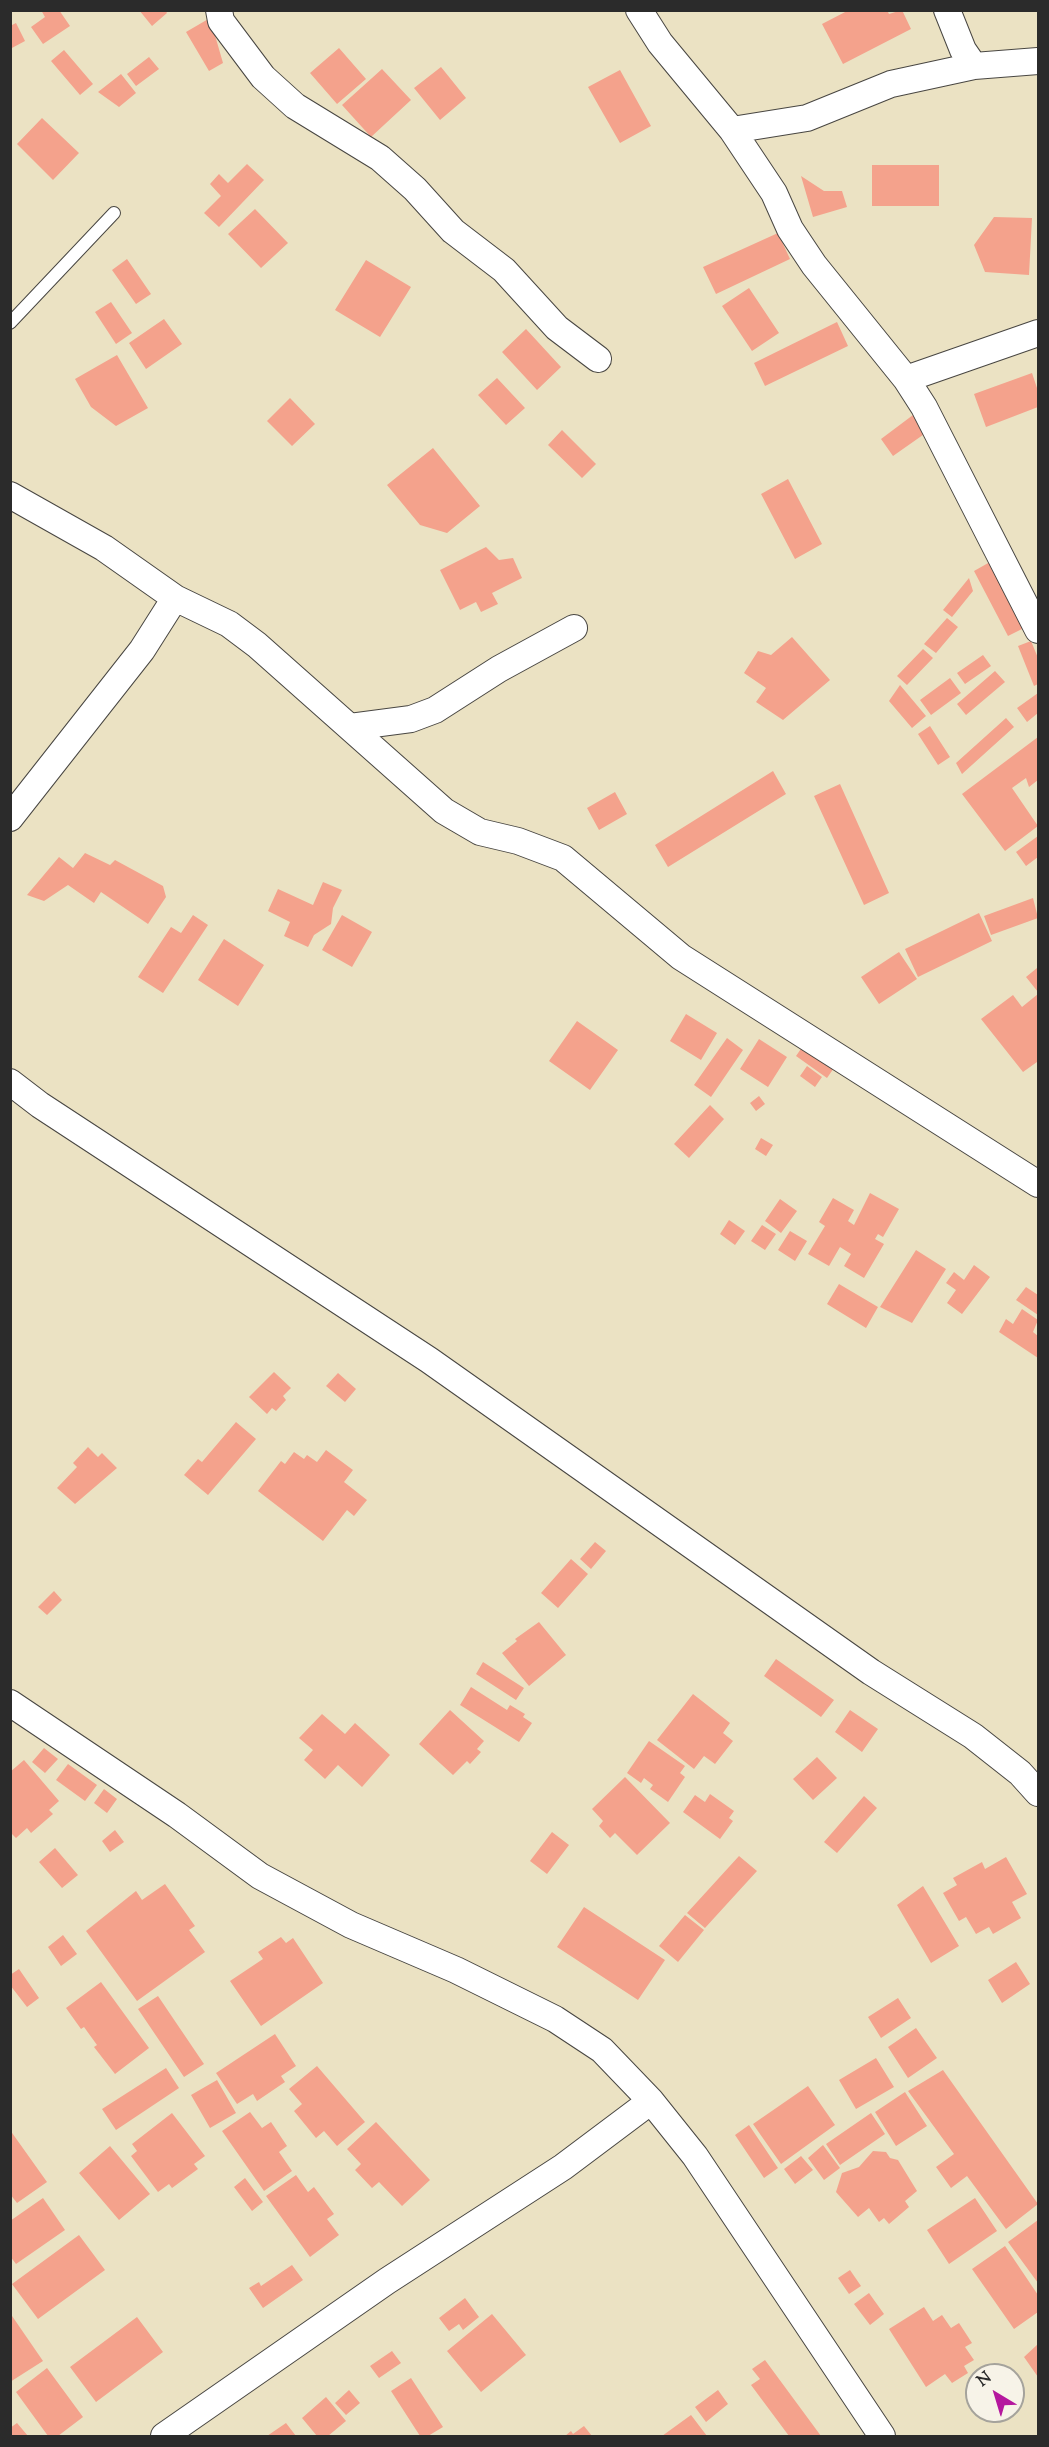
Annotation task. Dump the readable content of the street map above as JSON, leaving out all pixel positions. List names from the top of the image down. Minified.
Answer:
{"north":"top left"}
